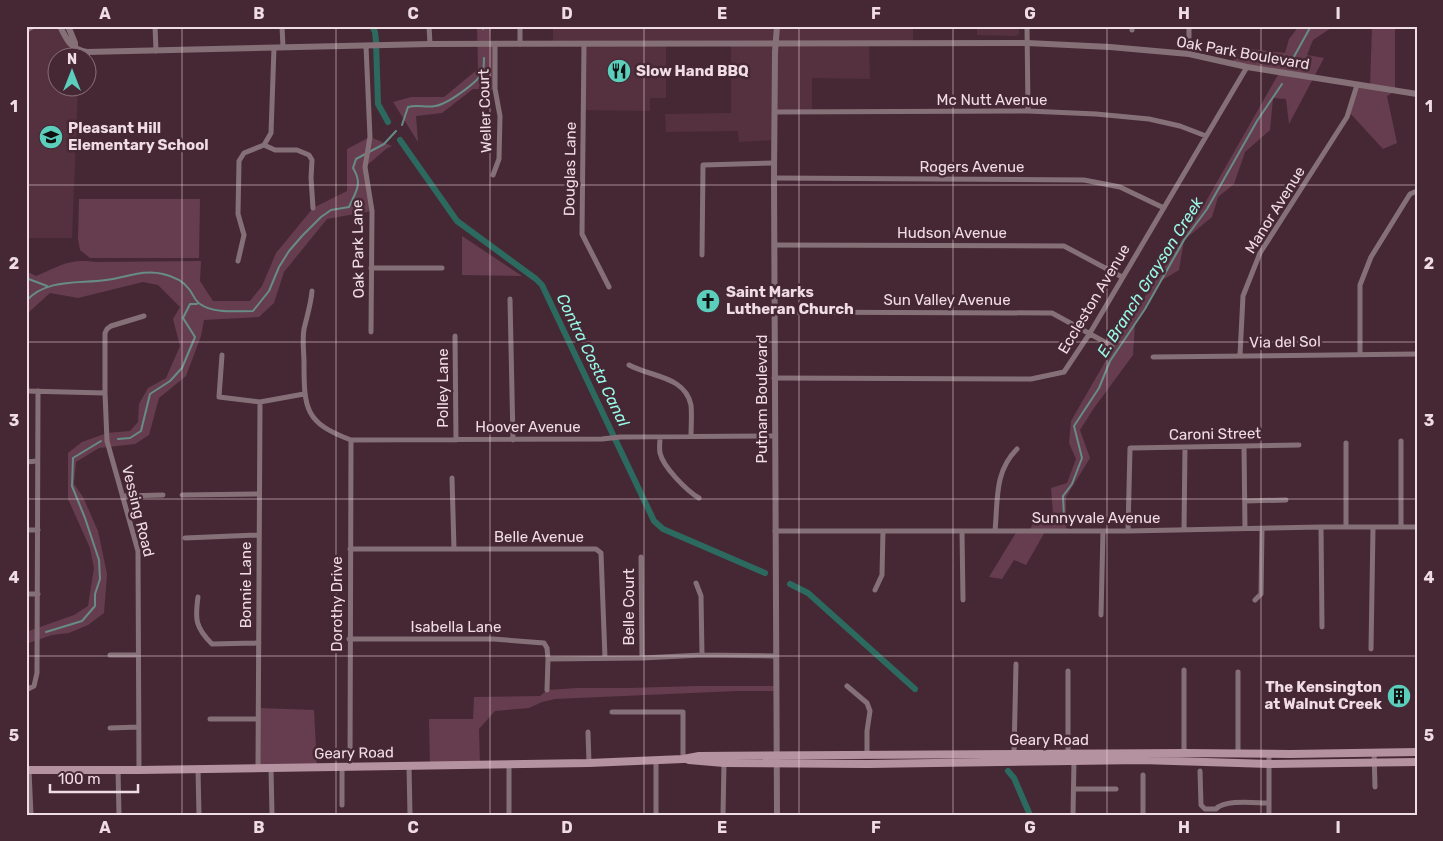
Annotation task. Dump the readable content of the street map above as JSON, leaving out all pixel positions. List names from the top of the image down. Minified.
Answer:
{"streets":{"main road":["Geary Road"],"street":["Oak Park Boulevard","Mc Nutt Avenue","Weller Court","Rogers Avenue","Douglas Lane","Manor Avenue","Hudson Avenue","Oak Park Lane","Eccleston Avenue","Sun Valley Avenue","Via del Sol","Polley Lane","Putnam Boulevard","Hoover Avenue","Caroni Street","Vessing Road","Sunnyvale Avenue","Belle Avenue","Bonnie Lane","Dorothy Drive","Belle Court","Isabella Lane"]},"crossings":[["Oak Park Boulevard","Weller Court"],["Oak Park Boulevard","Douglas Lane"],["Oak Park Boulevard","Manor Avenue"],["Oak Park Boulevard","Oak Park Lane"],["Oak Park Boulevard","Eccleston Avenue"],["Oak Park Boulevard","Putnam Boulevard"],["Mc Nutt Avenue","Eccleston Avenue"],["Mc Nutt Avenue","Putnam Boulevard"],["Rogers Avenue","Eccleston Avenue"],["Rogers Avenue","Putnam Boulevard"],["Manor Avenue","Via del Sol"],["Hudson Avenue","Eccleston Avenue"],["Hudson Avenue","Putnam Boulevard"],["Eccleston Avenue","Sun Valley Avenue"],["Eccleston Avenue","Putnam Boulevard"],["Sun Valley Avenue","Putnam Boulevard"],["Polley Lane","Hoover Avenue"],["Putnam Boulevard","Hoover Avenue"],["Putnam Boulevard","Sunnyvale Avenue"],["Putnam Boulevard","Geary Road"],["Hoover Avenue","Dorothy Drive"],["Caroni Street","Sunnyvale Avenue"],["Vessing Road","Geary Road"],["Belle Avenue","Dorothy Drive"],["Bonnie Lane","Geary Road"],["Dorothy Drive","Isabella Lane"],["Dorothy Drive","Geary Road"]],"water":["E. Branch Grayson Creek","Contra Costa Canal"],"places":{"restaurant":["Slow Hand BBQ"],"school or university":["Pleasant Hill Elementary School"],"church":["Saint Marks Lutheran Church"],"building":["The Kensington at Walnut Creek"]},"scale_bar":"100 m","north":"top","grid":{"columns":["A","B","C","D","E","F","G","H","I"],"rows":["1","2","3","4","5"]}}
